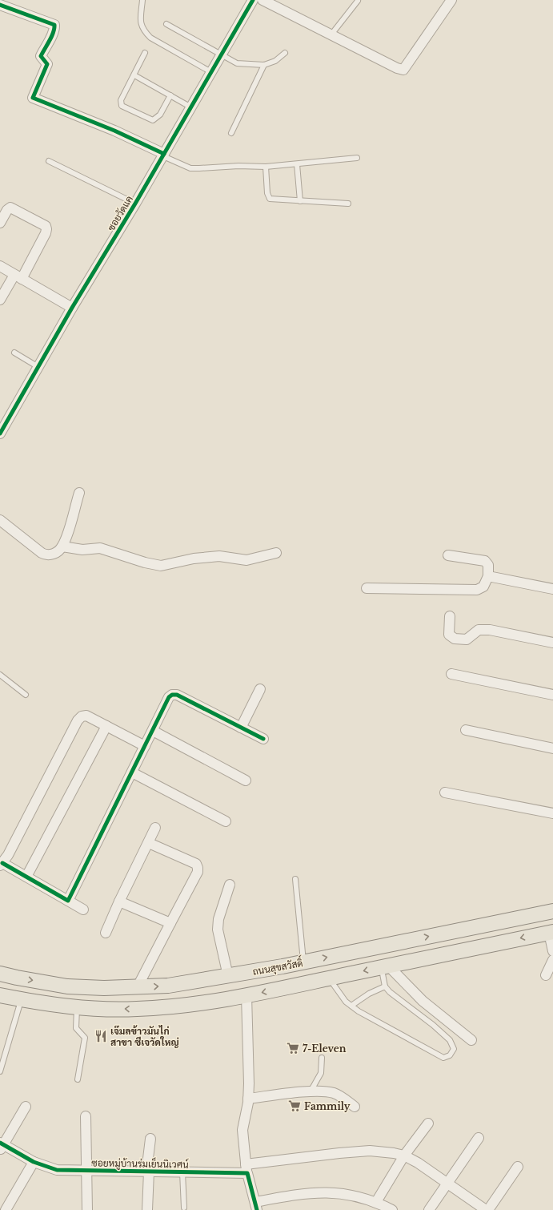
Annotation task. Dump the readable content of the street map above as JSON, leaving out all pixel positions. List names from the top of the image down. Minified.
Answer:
{"streets":{"main road":["ถนนสุขสวัสดิ์"],"street":["ซอยวัดแค","ซอยหมู่บ้านร่มเย็นนิเวศน์"]},"places":{"restaurant":["เจ๊มลข้าวมันไก่ สาขา ซีเจวัดใหญ่"],"supermarket":["7-Eleven","Fammily"]}}
